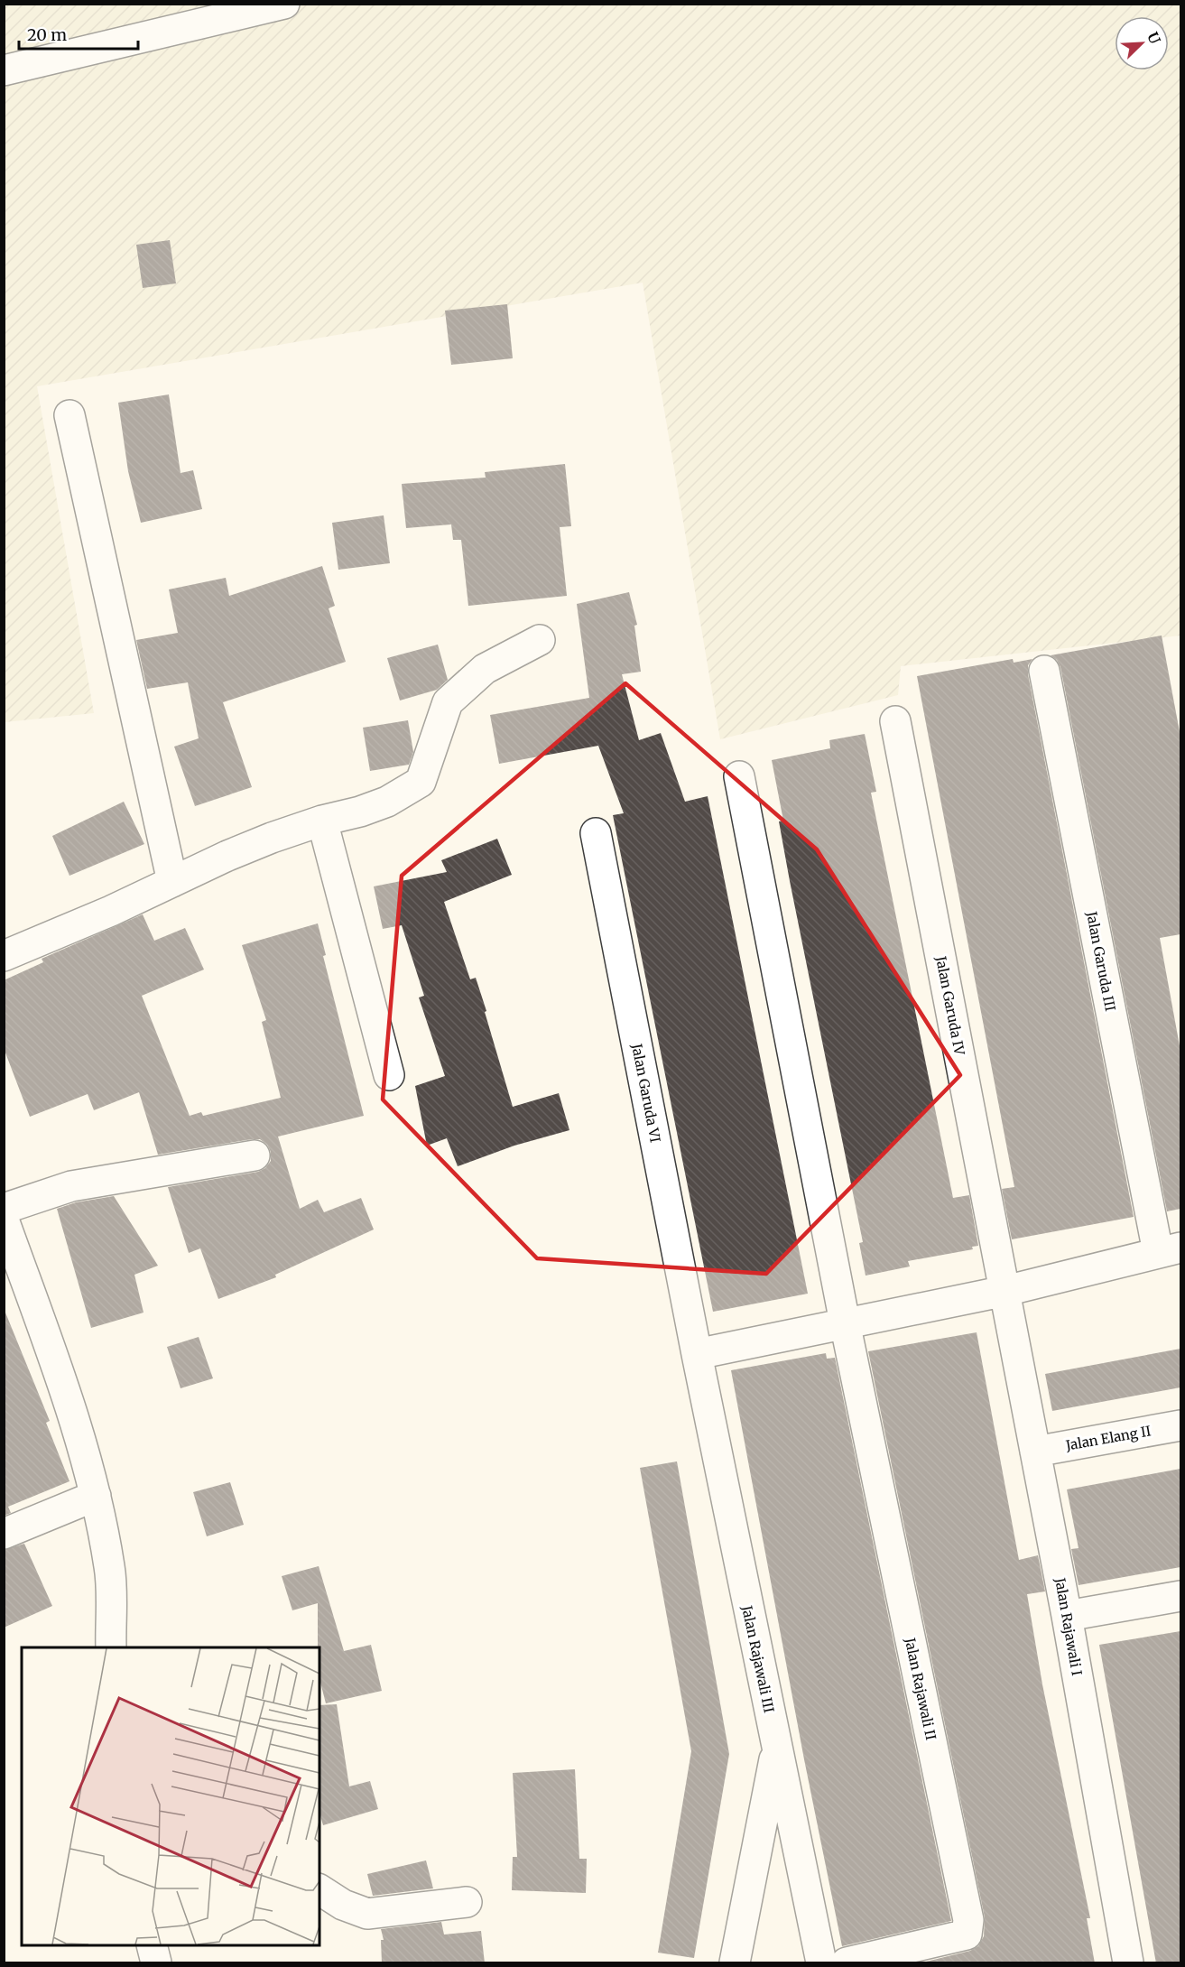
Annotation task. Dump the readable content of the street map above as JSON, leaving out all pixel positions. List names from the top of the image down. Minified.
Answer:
{"streets":{"street":["Jalan Garuda III","Jalan Garuda IV","Jalan Garuda VI","Jalan Elang II","Jalan Rajawali I","Jalan Rajawali III","Jalan Rajawali II"]},"crossings":[["Jalan Garuda IV","Jalan Rajawali I"],["Jalan Garuda VI","Jalan Rajawali III"],["Jalan Elang II","Jalan Rajawali I"]],"scale_bar":"20 m","north":"top right"}
